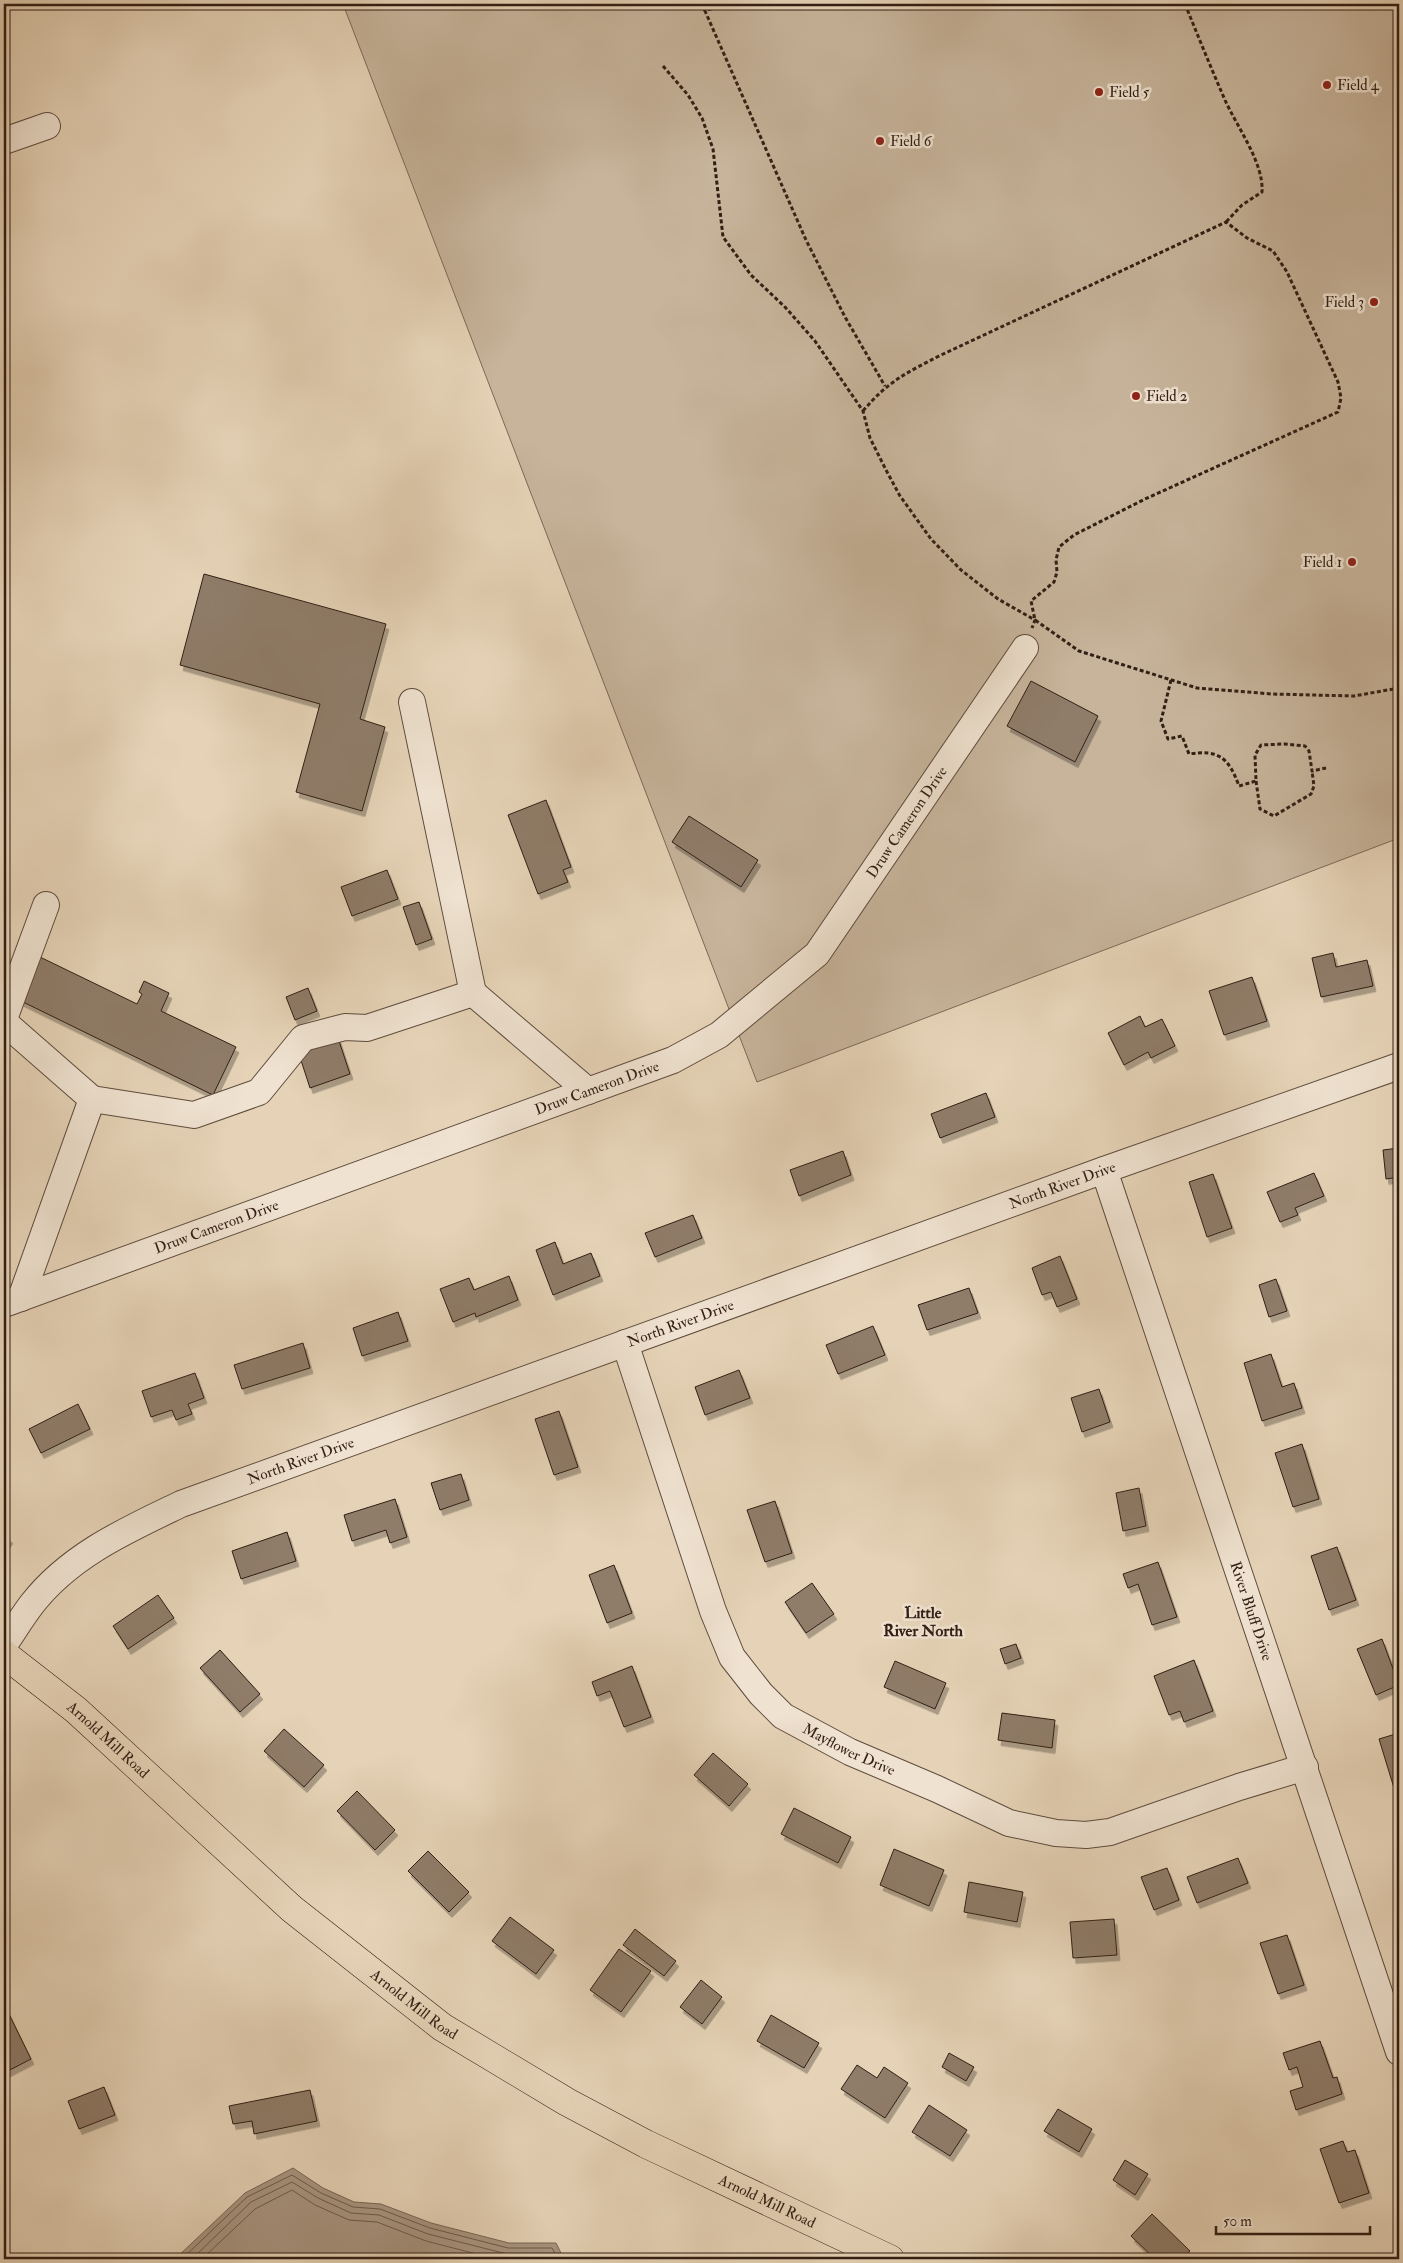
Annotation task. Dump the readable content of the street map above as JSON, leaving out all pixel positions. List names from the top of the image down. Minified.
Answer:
{"streets":{"main road":["Arnold Mill Road"],"street":["Druw Cameron Drive","North River Drive","River Bluff Drive","Mayflower Drive"]},"crossings":[["North River Drive","River Bluff Drive"],["North River Drive","Mayflower Drive"],["River Bluff Drive","Mayflower Drive"]],"districts":["Little River North"],"places":["Field 4","Field 5","Field 6","Field 3","Field 2","Field 1"],"scale_bar":"50 m"}
